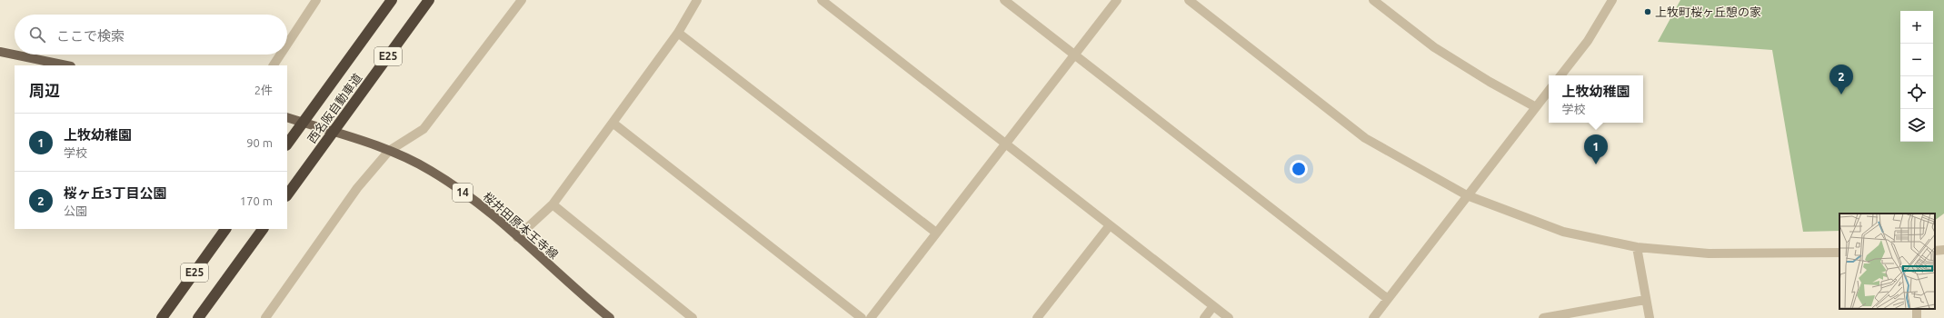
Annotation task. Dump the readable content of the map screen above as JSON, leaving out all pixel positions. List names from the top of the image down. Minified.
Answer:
{"streets":{"highway":["E25","西名阪自動車道"],"main road":["14","桜井田原本王寺線"]},"places":["上牧町桜ヶ丘憩の家"],"page":{"map_buttons":["+","−"],"search":"ここで検索","pins":["2","1"],"heading":["周辺","2件"],"popup":["上牧幼稚園","学校"],"list":[{"mark":"1","name":"上牧幼稚園","note":"学校","value":"90 m"},{"mark":"2","name":"桜ヶ丘3丁目公園","note":"公園","value":"170 m"}]}}
